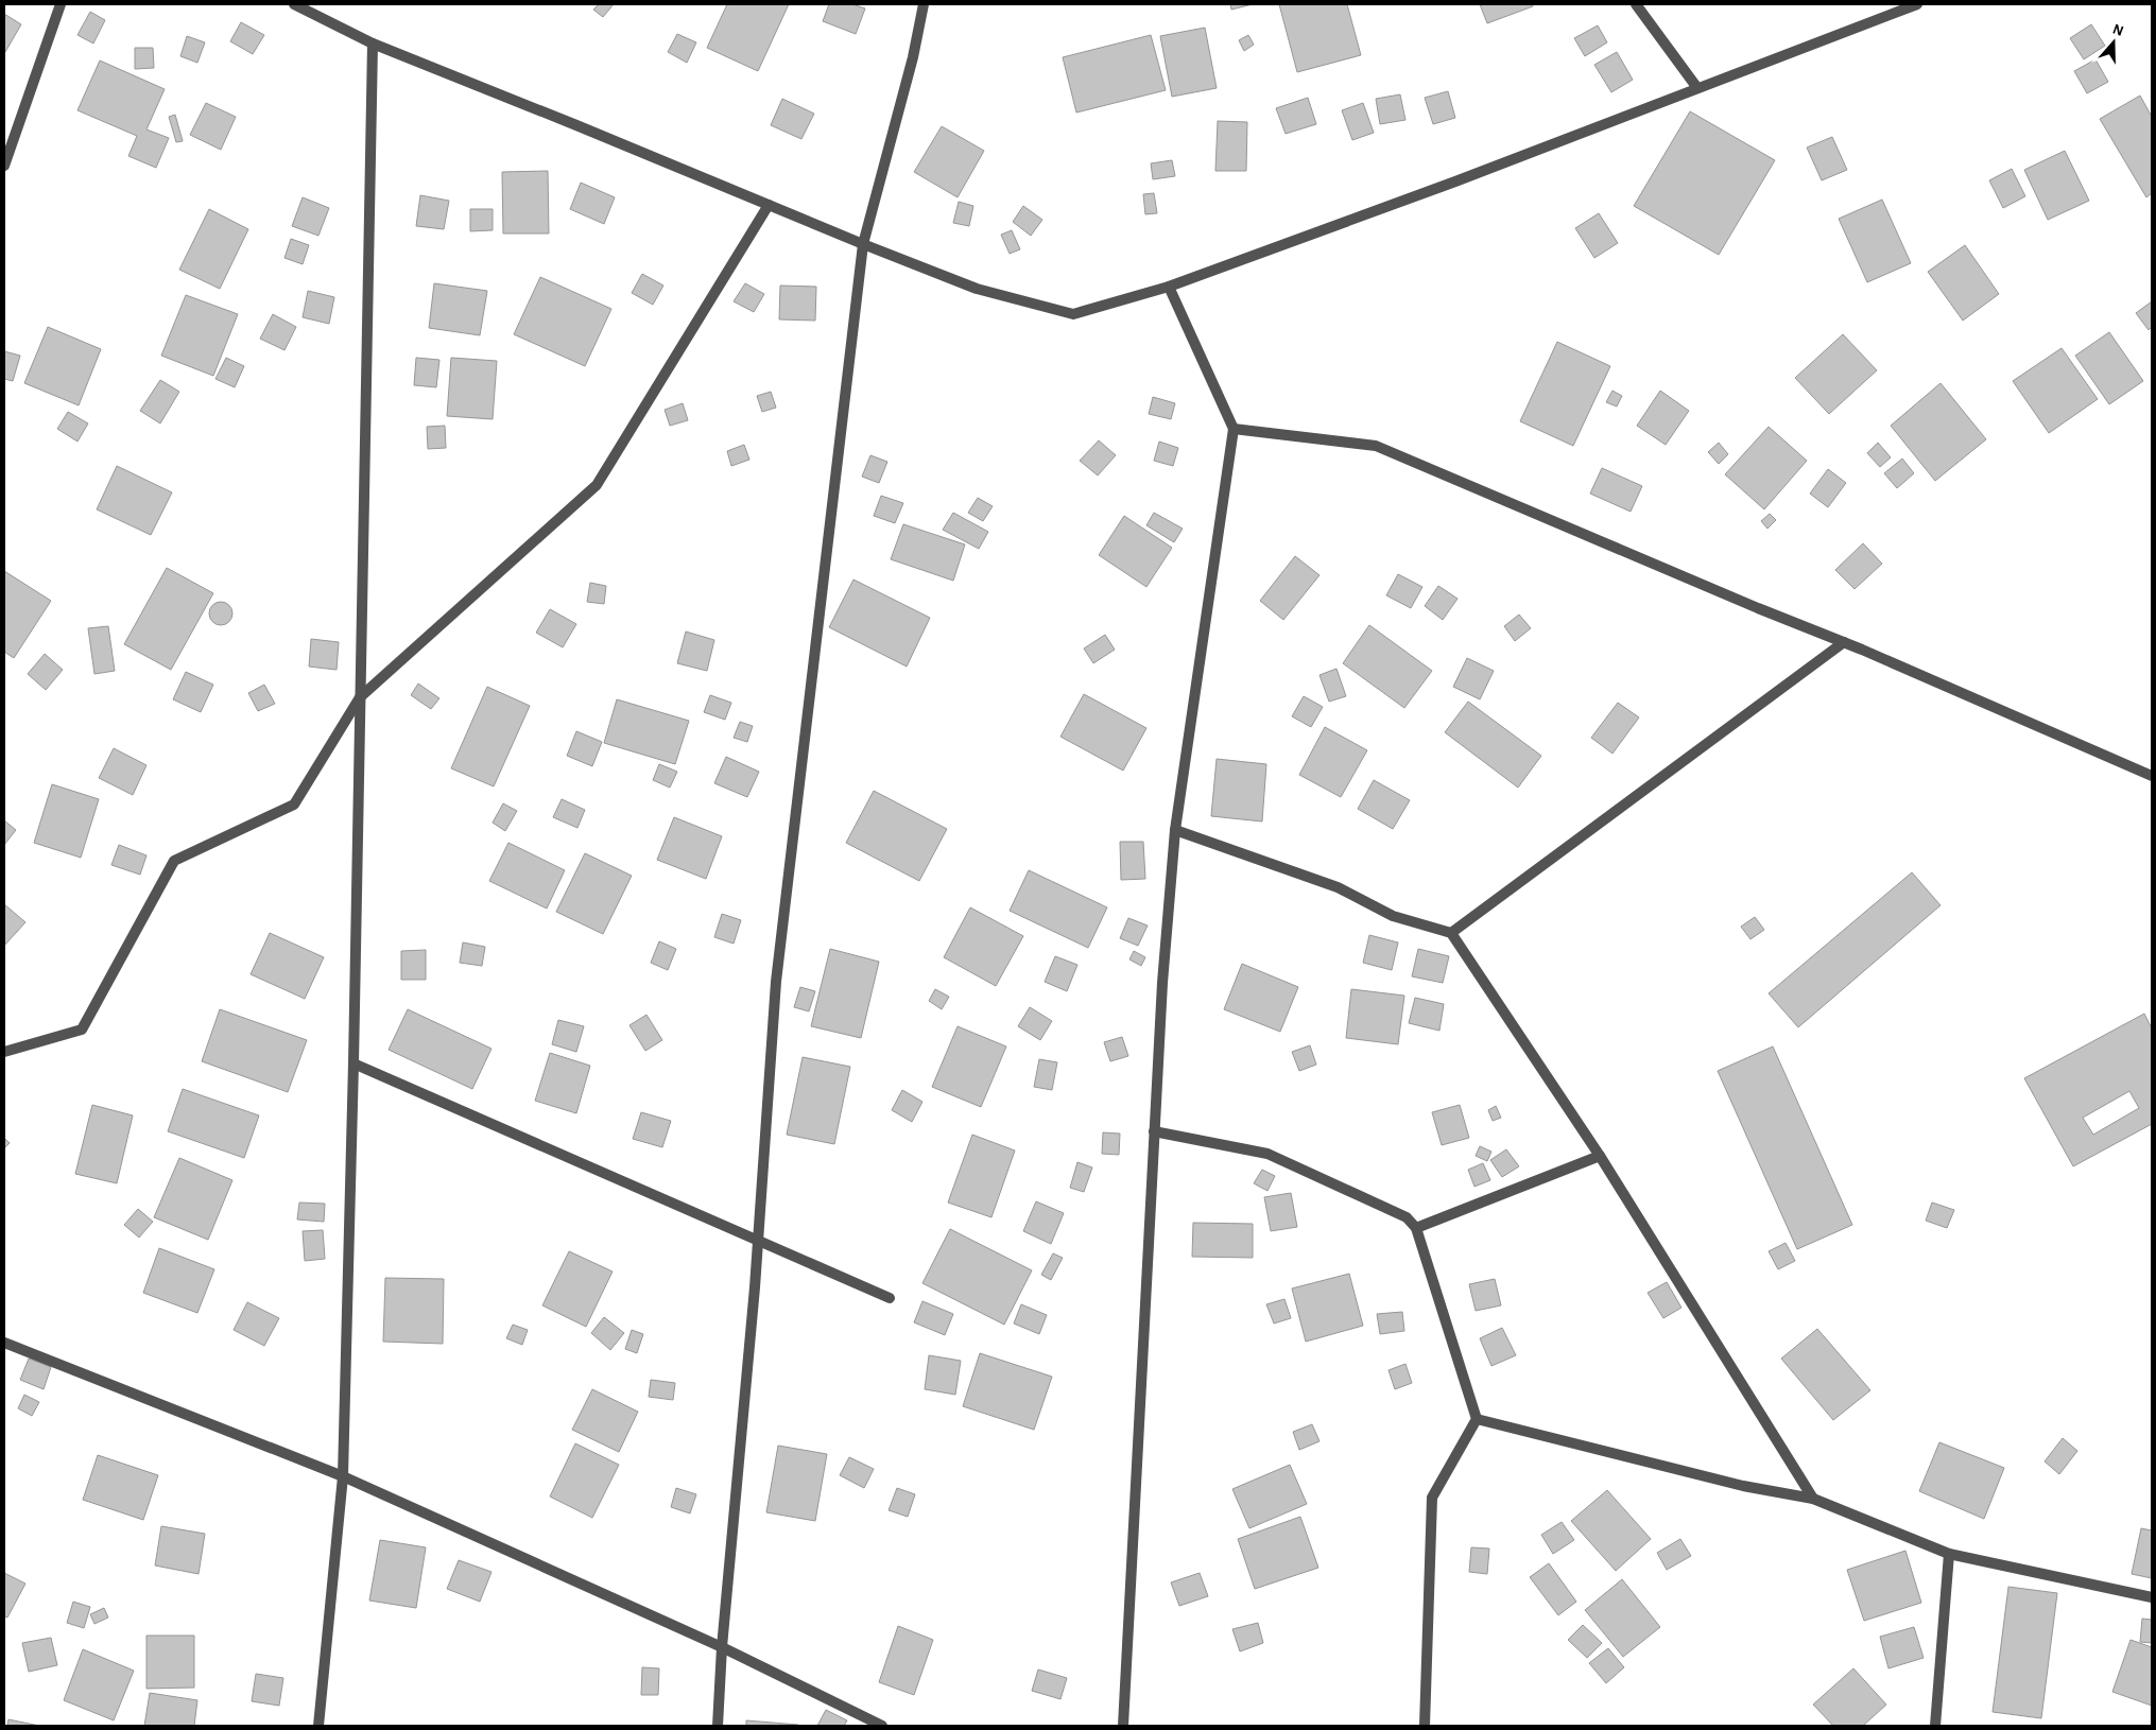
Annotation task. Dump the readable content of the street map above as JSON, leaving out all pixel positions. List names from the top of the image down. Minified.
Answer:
{"north":"top"}
